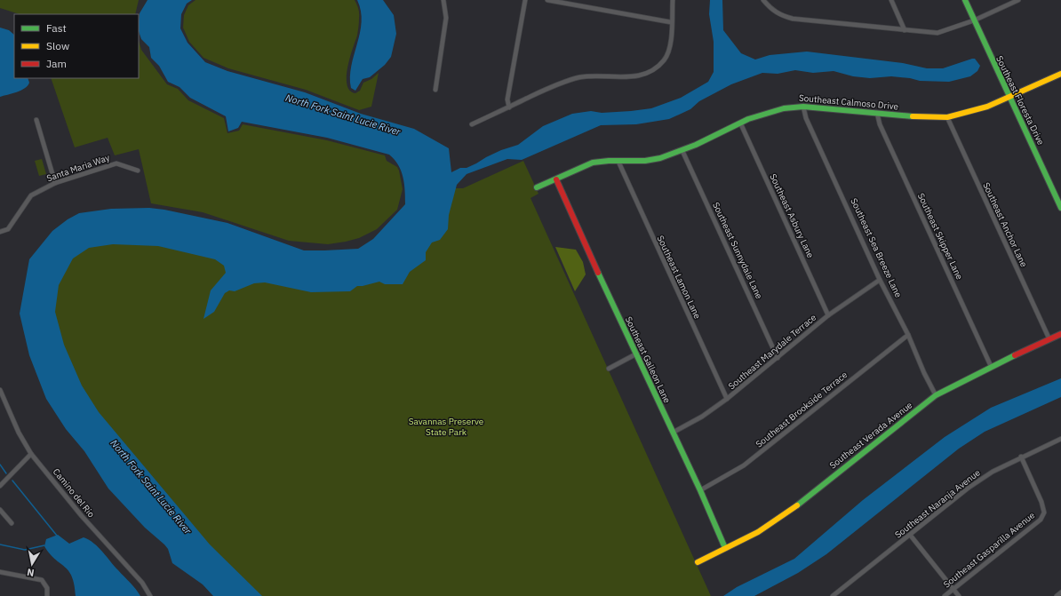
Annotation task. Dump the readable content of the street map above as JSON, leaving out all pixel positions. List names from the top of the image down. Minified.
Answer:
{"streets":{"street":["Southeast Floresta Drive","Southeast Calmoso Drive","Santa Maria Way","Southeast Asbury Lane","Southeast Anchor Lane","Southeast Skipper Lane","Southeast Sea Breeze Lane","Southeast Sunnydale Lane","Southeast Lamon Lane","Southeast Marydale Terrace","Southeast Galleon Lane","Southeast Brookside Terrace","Southeast Verada Avenue","Camino del Rio","Southeast Naranja Avenue","Southeast Gasparilla Avenue"]},"crossings":[["Southeast Floresta Drive","Southeast Calmoso Drive"],["Southeast Calmoso Drive","Southeast Asbury Lane"],["Southeast Calmoso Drive","Southeast Anchor Lane"],["Southeast Calmoso Drive","Southeast Skipper Lane"],["Southeast Calmoso Drive","Southeast Sea Breeze Lane"],["Southeast Calmoso Drive","Southeast Sunnydale Lane"],["Southeast Calmoso Drive","Southeast Lamon Lane"],["Southeast Calmoso Drive","Southeast Galleon Lane"],["Southeast Asbury Lane","Southeast Marydale Terrace"],["Southeast Anchor Lane","Southeast Verada Avenue"],["Southeast Skipper Lane","Southeast Verada Avenue"],["Southeast Sea Breeze Lane","Southeast Marydale Terrace"],["Southeast Sea Breeze Lane","Southeast Brookside Terrace"],["Southeast Sea Breeze Lane","Southeast Verada Avenue"],["Southeast Sunnydale Lane","Southeast Marydale Terrace"],["Southeast Lamon Lane","Southeast Marydale Terrace"],["Southeast Marydale Terrace","Southeast Galleon Lane"],["Southeast Galleon Lane","Southeast Brookside Terrace"],["Southeast Galleon Lane","Southeast Verada Avenue"],["Southeast Naranja Avenue","Southeast Gasparilla Avenue"]],"water":["North Fork Saint Lucie River"],"parks":["Savannas Preserve State Park"],"legend":["Fast","Slow","Jam"],"north":"bottom"}
